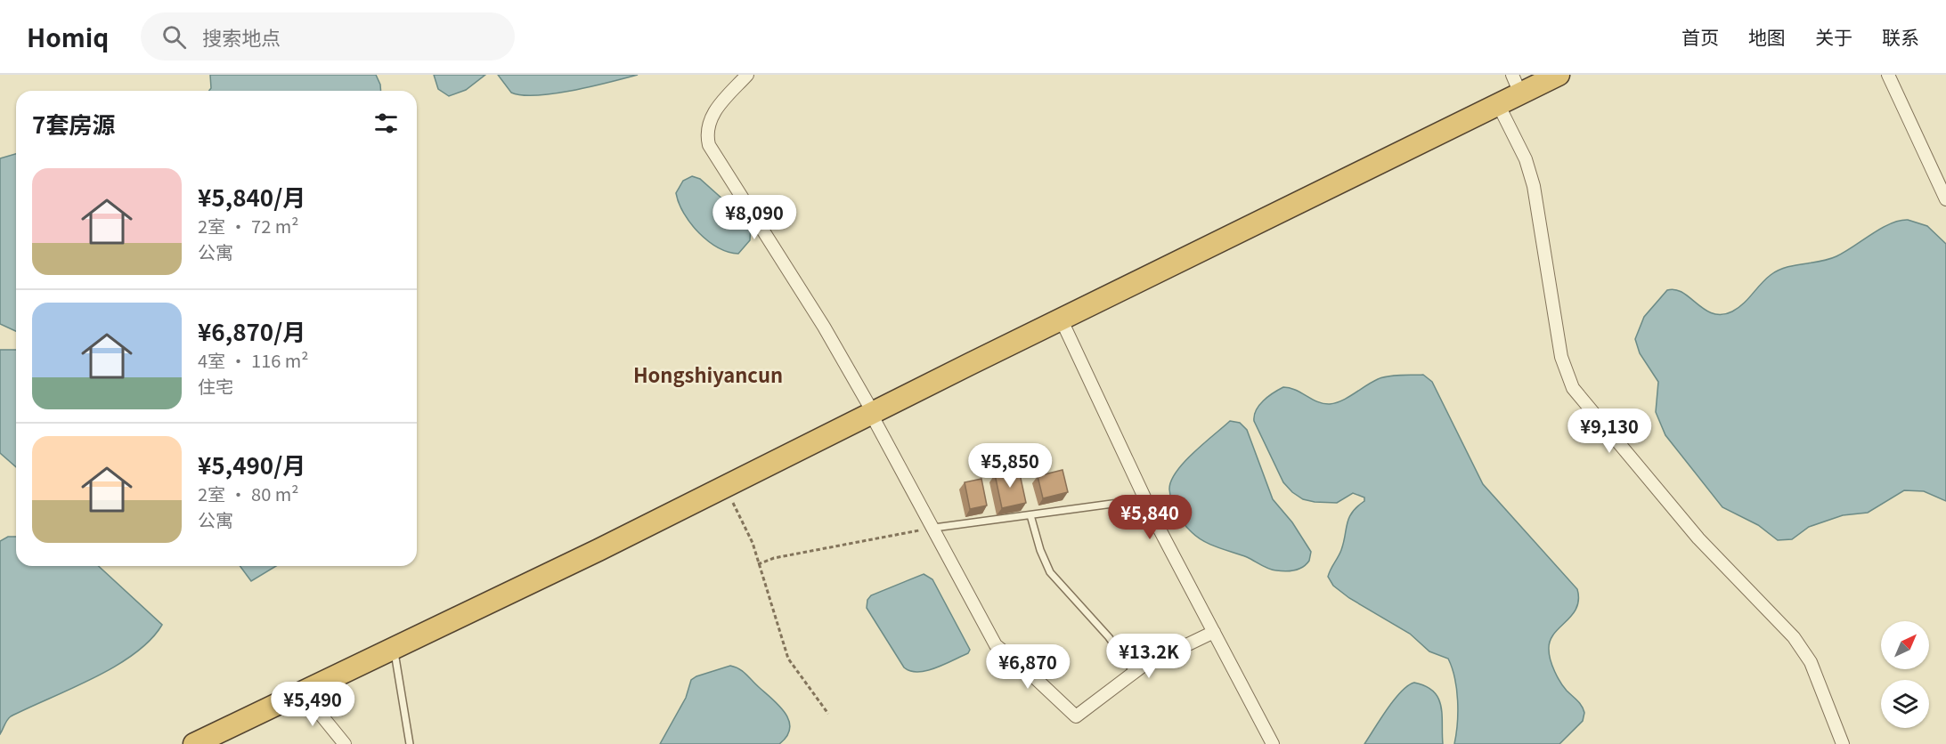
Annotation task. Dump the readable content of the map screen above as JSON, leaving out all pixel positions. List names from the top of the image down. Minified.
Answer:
{"districts":["Hongshiyancun"],"north":"top right","page":{"header":"Homiq","search":"搜索地点","nav":["首页","地图","关于","联系"],"heading":"7套房源","list":[{"name":"¥5,840/月","note":"2室 · 72 m² · 公寓"},{"name":"¥6,870/月","note":"4室 · 116 m² · 住宅"},{"name":"¥5,490/月","note":"2室 · 80 m² · 公寓"}],"price":["¥8,090","¥9,130","¥5,850","¥5,840","¥13.2K","¥6,870","¥5,490"]}}
